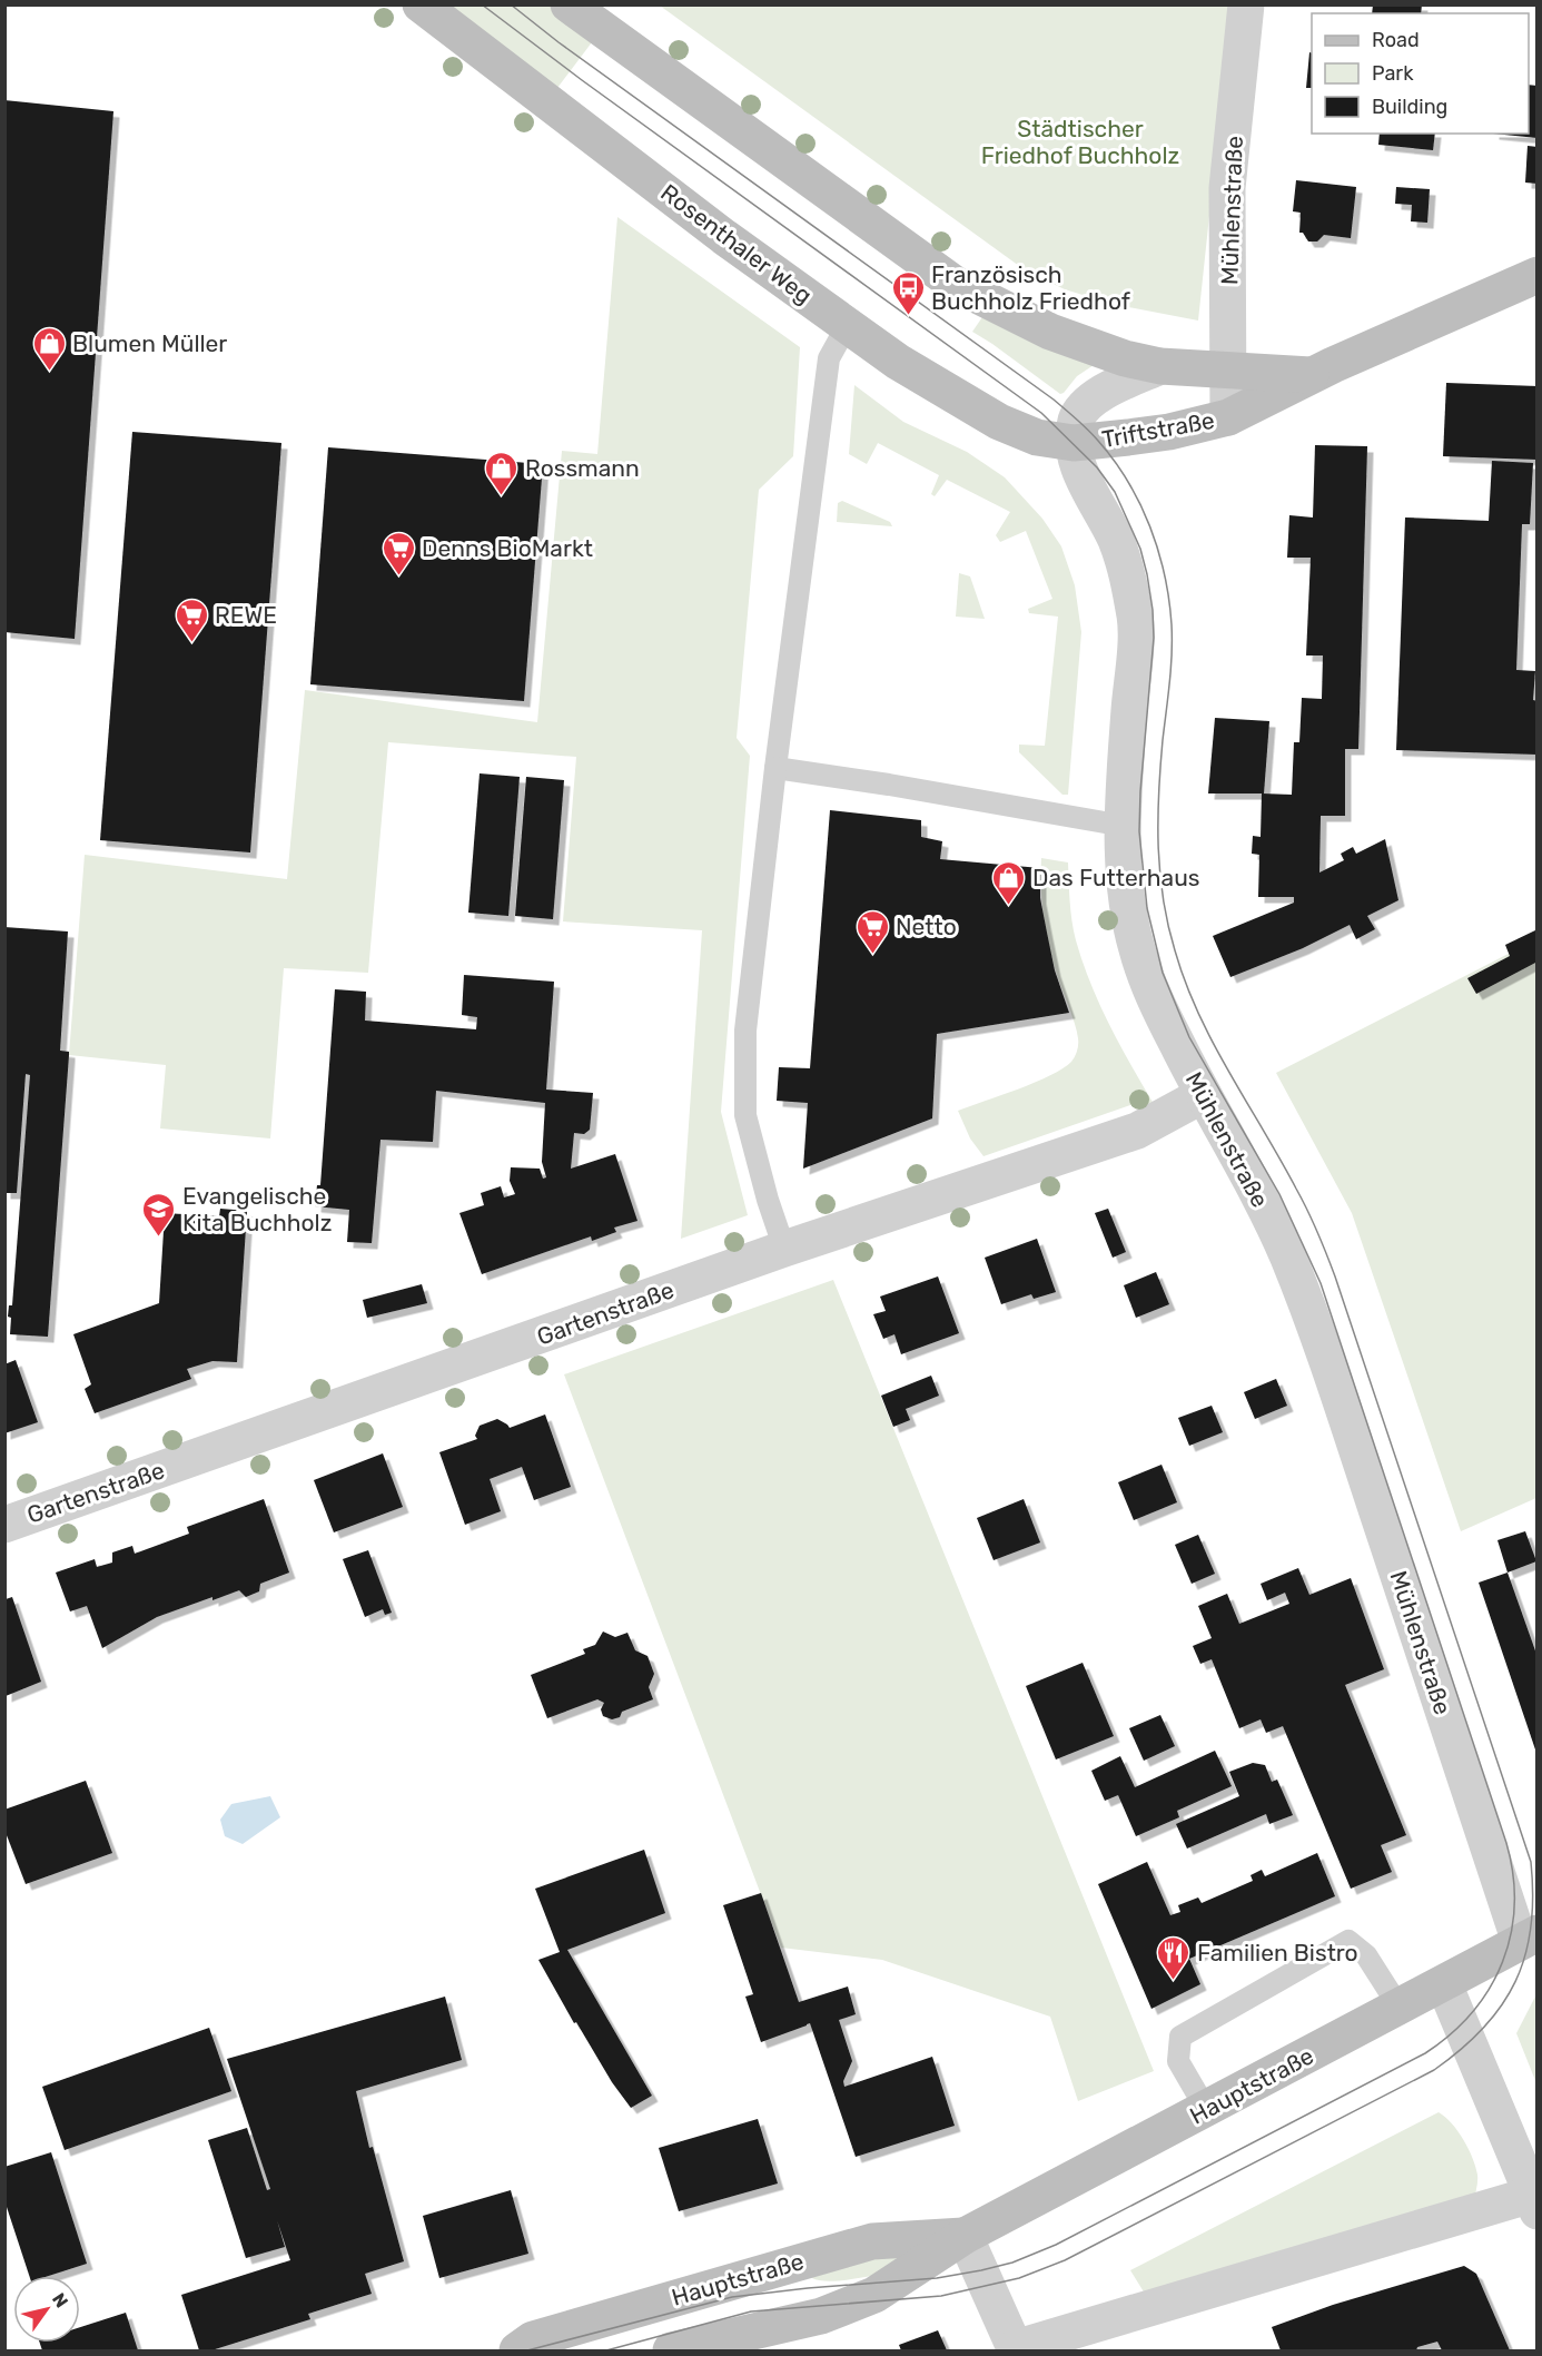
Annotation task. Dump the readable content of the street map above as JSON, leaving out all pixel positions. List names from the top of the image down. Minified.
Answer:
{"streets":{"main road":["Rosenthaler Weg","Triftstraße","Hauptstraße"],"street":["Mühlenstraße","Gartenstraße"]},"crossings":[["Mühlenstraße","Rosenthaler Weg"],["Mühlenstraße","Triftstraße"],["Mühlenstraße","Gartenstraße"],["Mühlenstraße","Hauptstraße"],["Rosenthaler Weg","Triftstraße"]],"parks":["Städtischer Friedhof Buchholz"],"places":{"bus stop":["Französisch Buchholz Friedhof"],"shop":["Blumen Müller","Rossmann","Das Futterhaus"],"supermarket":["Denns BioMarkt","REWE","Netto"],"school or university":["Evangelische Kita Buchholz"],"restaurant":["Familien Bistro"]},"legend":["Road","Park","Building"],"north":"top right"}
